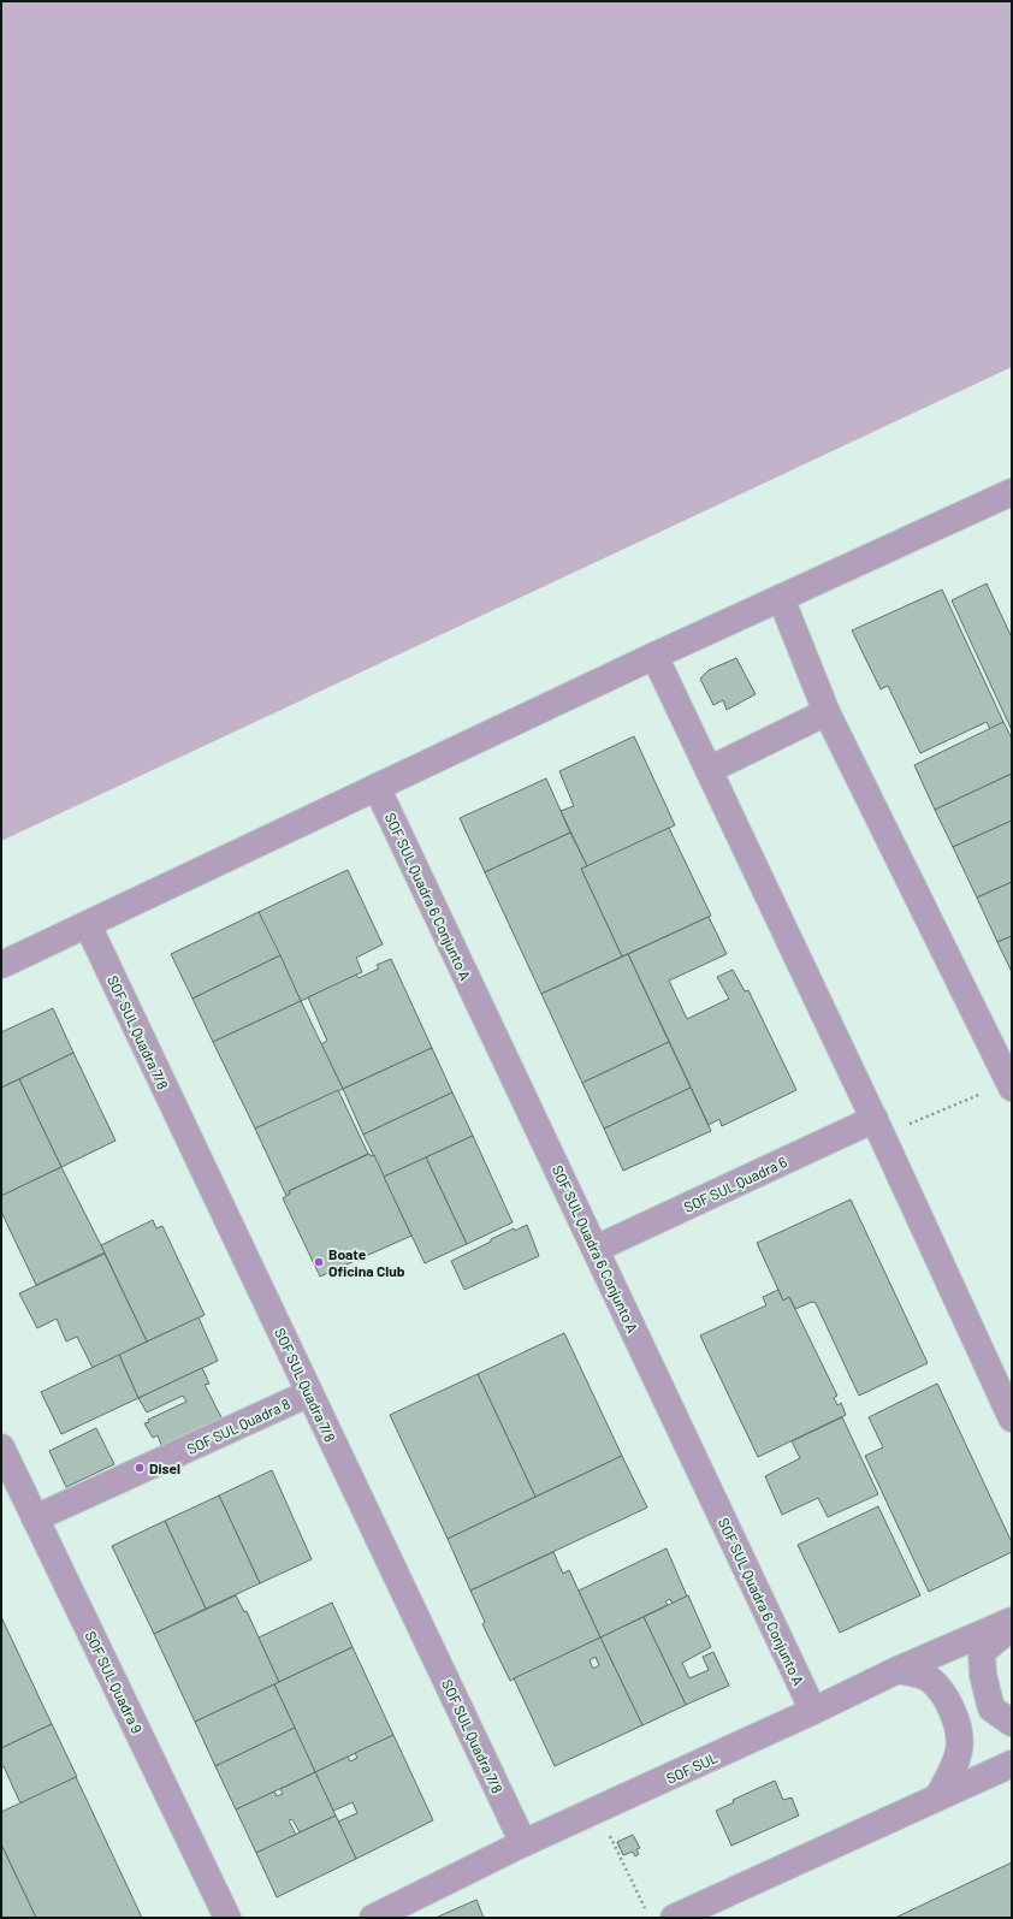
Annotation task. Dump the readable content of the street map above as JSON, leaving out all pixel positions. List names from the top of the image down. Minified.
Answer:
{"streets":{"street":["SOF SUL Quadra 6 Conjunto A","SOF SUL Quadra 7/8","SOF SUL Quadra 6","SOF SUL Quadra 8","SOF SUL Quadra 9","SOF SUL"]},"crossings":[["SOF SUL Quadra 6 Conjunto A","SOF SUL Quadra 6"],["SOF SUL Quadra 6 Conjunto A","SOF SUL"],["SOF SUL Quadra 7/8","SOF SUL Quadra 8"],["SOF SUL Quadra 7/8","SOF SUL"],["SOF SUL Quadra 8","SOF SUL Quadra 9"]],"places":["Boate Oficina Club","Disel"]}
